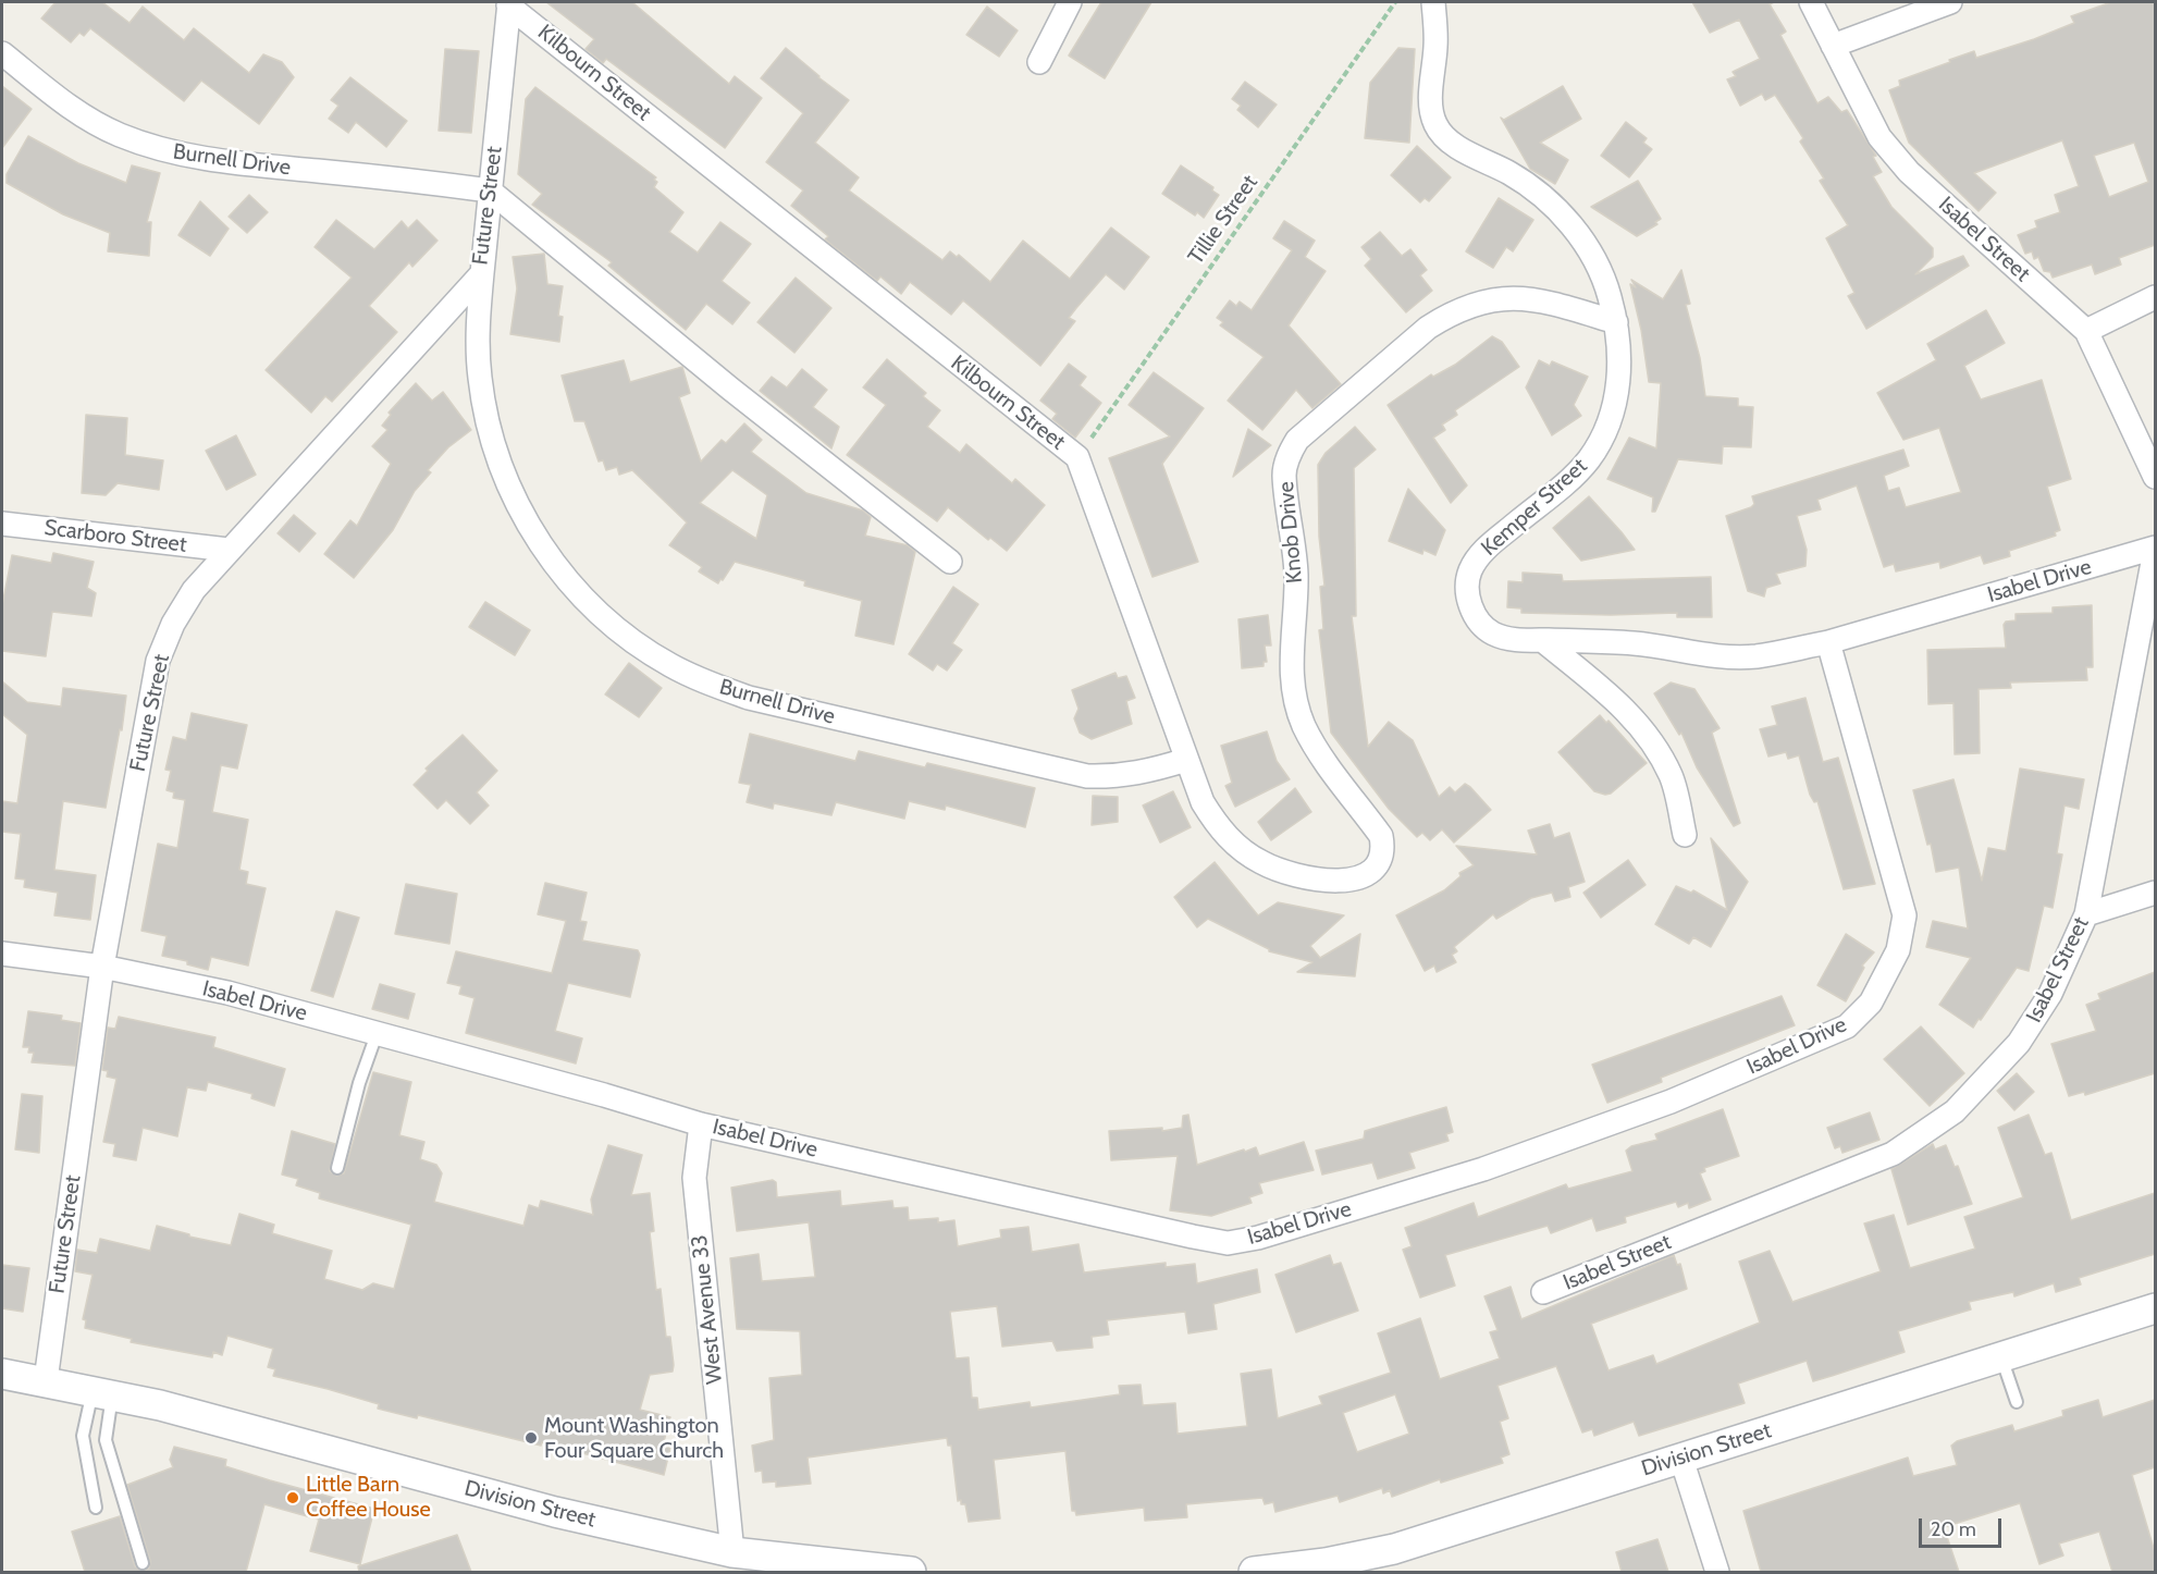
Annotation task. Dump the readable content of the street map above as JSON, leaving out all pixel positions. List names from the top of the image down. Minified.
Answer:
{"streets":{"street":["Kilbourn Street","Burnell Drive","Future Street","Isabel Street","Kemper Street","Knob Drive","Scarboro Street","Isabel Drive","West Avenue 33","Division Street"],"path":["Tillie Street"]},"crossings":[["Kilbourn Street","Burnell Drive"],["Kilbourn Street","Future Street"],["Kilbourn Street","Tillie Street"],["Kilbourn Street","Knob Drive"],["Burnell Drive","Future Street"],["Future Street","Scarboro Street"],["Future Street","Isabel Drive"],["Future Street","Division Street"],["Isabel Street","Isabel Drive"],["Kemper Street","Knob Drive"],["Kemper Street","Isabel Drive"],["Isabel Drive","West Avenue 33"],["West Avenue 33","Division Street"]],"places":["Mount Washington Four Square Church","Little Barn Coffee House"],"scale_bar":"20 m"}
